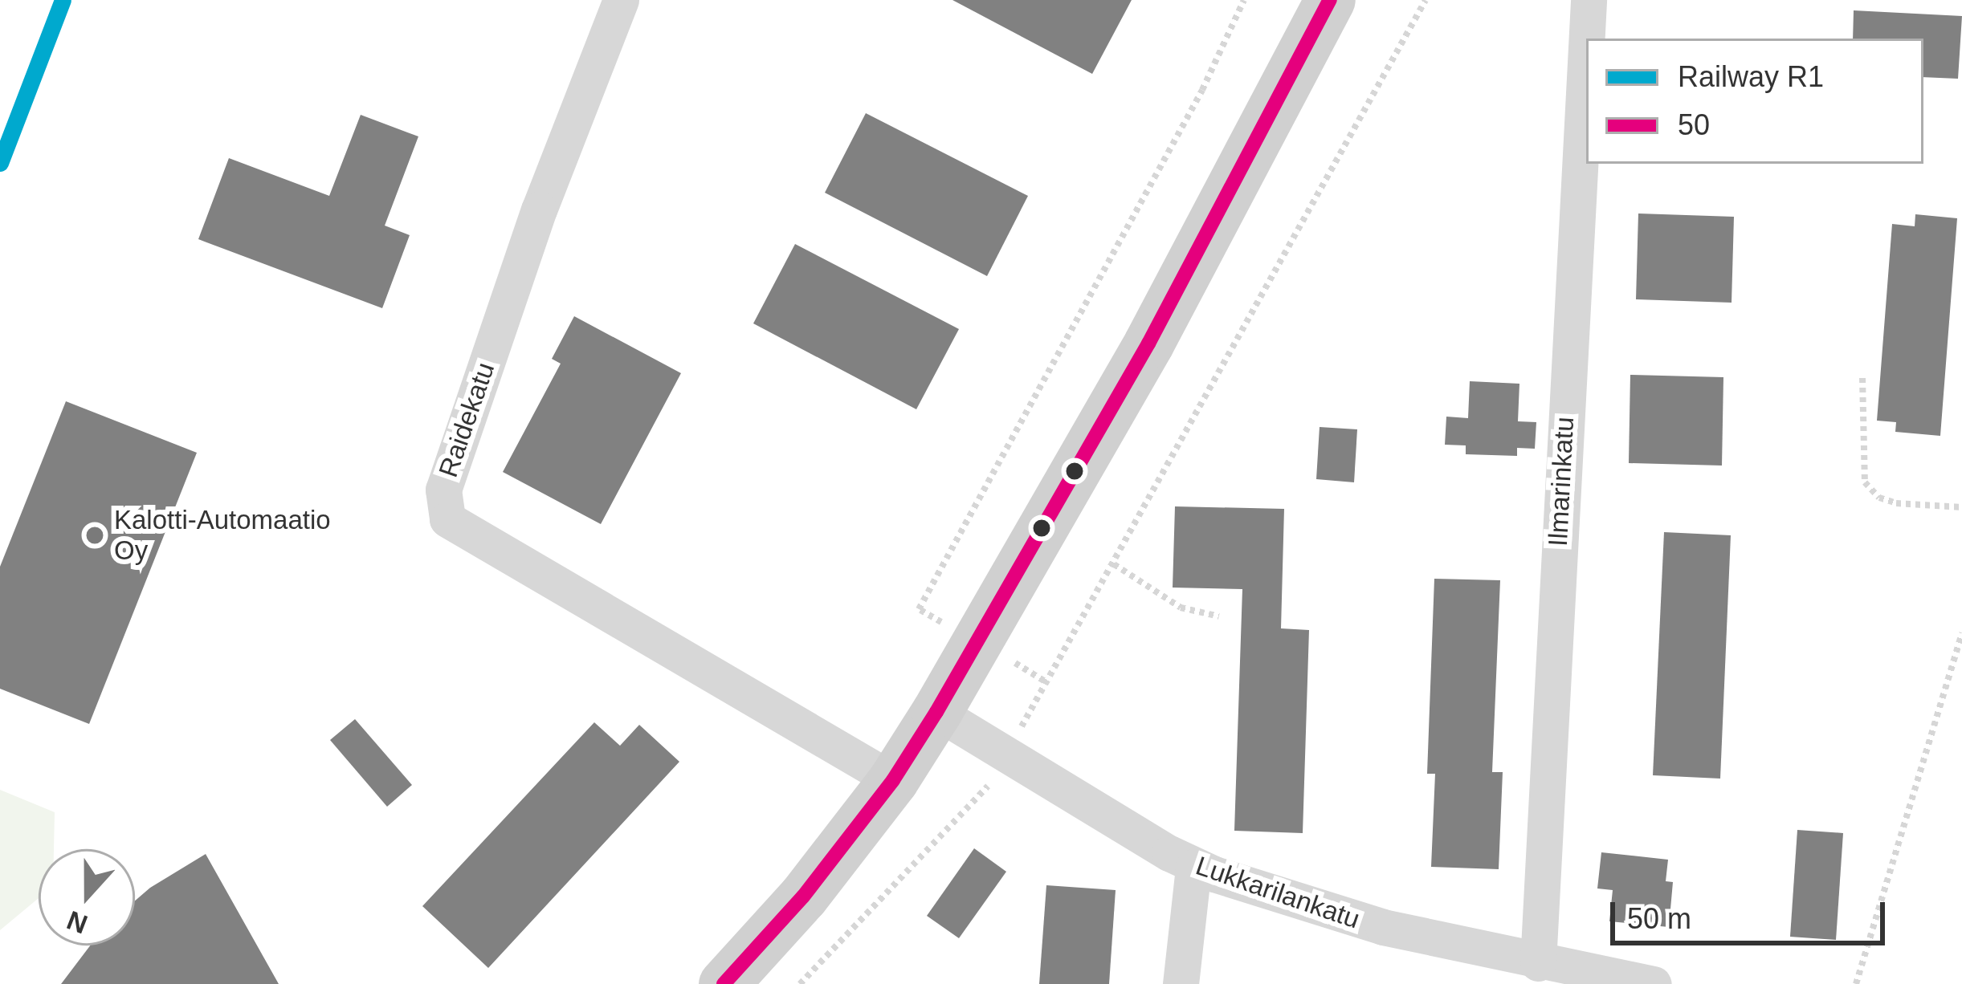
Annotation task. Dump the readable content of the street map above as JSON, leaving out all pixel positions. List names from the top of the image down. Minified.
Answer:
{"streets":{"street":["Raidekatu","Ilmarinkatu","Lukkarilankatu"]},"crossings":[["Ilmarinkatu","Lukkarilankatu"]],"places":["Kalotti-Automaatio Oy"],"lines":["rail line R1","transit line 50"],"legend":["Railway R1","50"],"scale_bar":"50 m","north":"bottom"}
